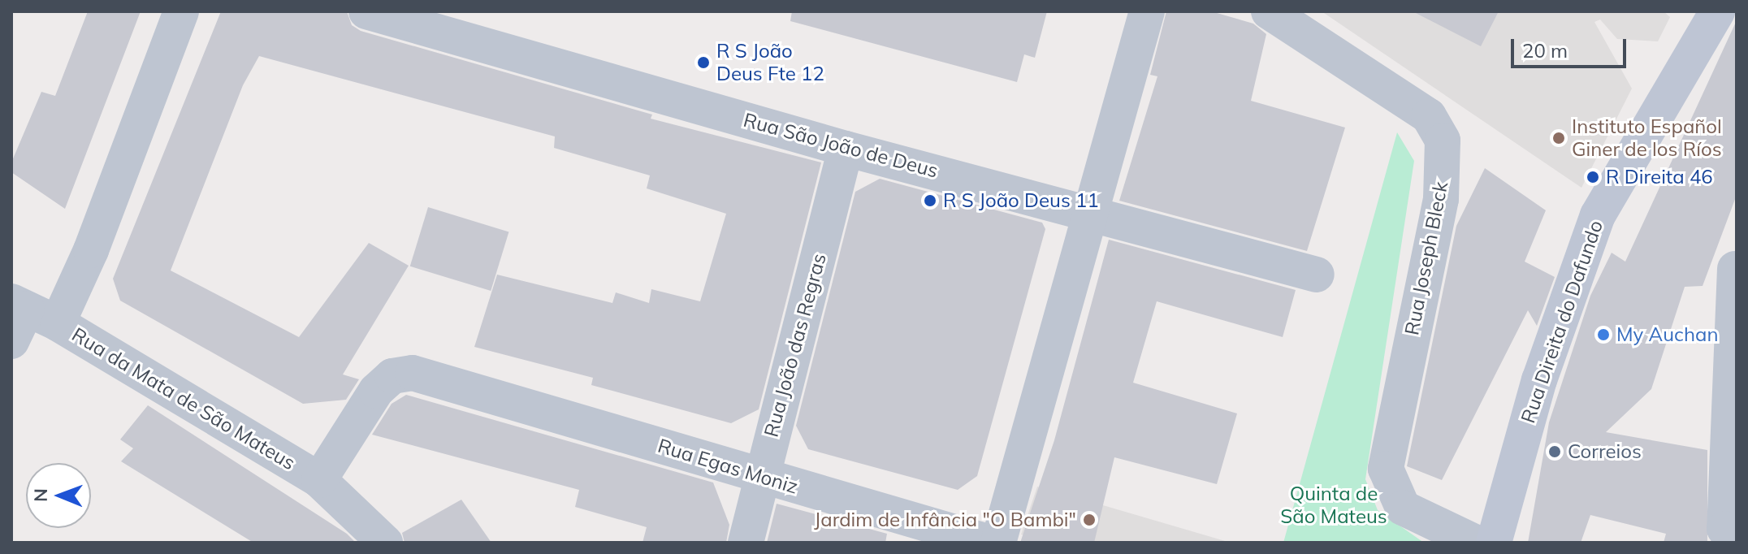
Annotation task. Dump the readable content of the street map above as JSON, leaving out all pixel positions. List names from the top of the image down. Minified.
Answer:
{"streets":{"street":["Rua São João de Deus","Rua Joseph Bleck","Rua Direita do Dafundo","Rua João das Regras","Rua da Mata de São Mateus","Rua Egas Moniz"]},"crossings":[["Rua São João de Deus","Rua João das Regras"],["Rua João das Regras","Rua Egas Moniz"],["Rua da Mata de São Mateus","Rua Egas Moniz"]],"parks":["Quinta de São Mateus"],"places":["R S João Deus Fte 12","Instituto Español Giner de los Ríos","R Direita 46","R S João Deus 11","My Auchan","Correios","Jardim de Infância \"O Bambi\""],"scale_bar":"20 m","north":"left"}
